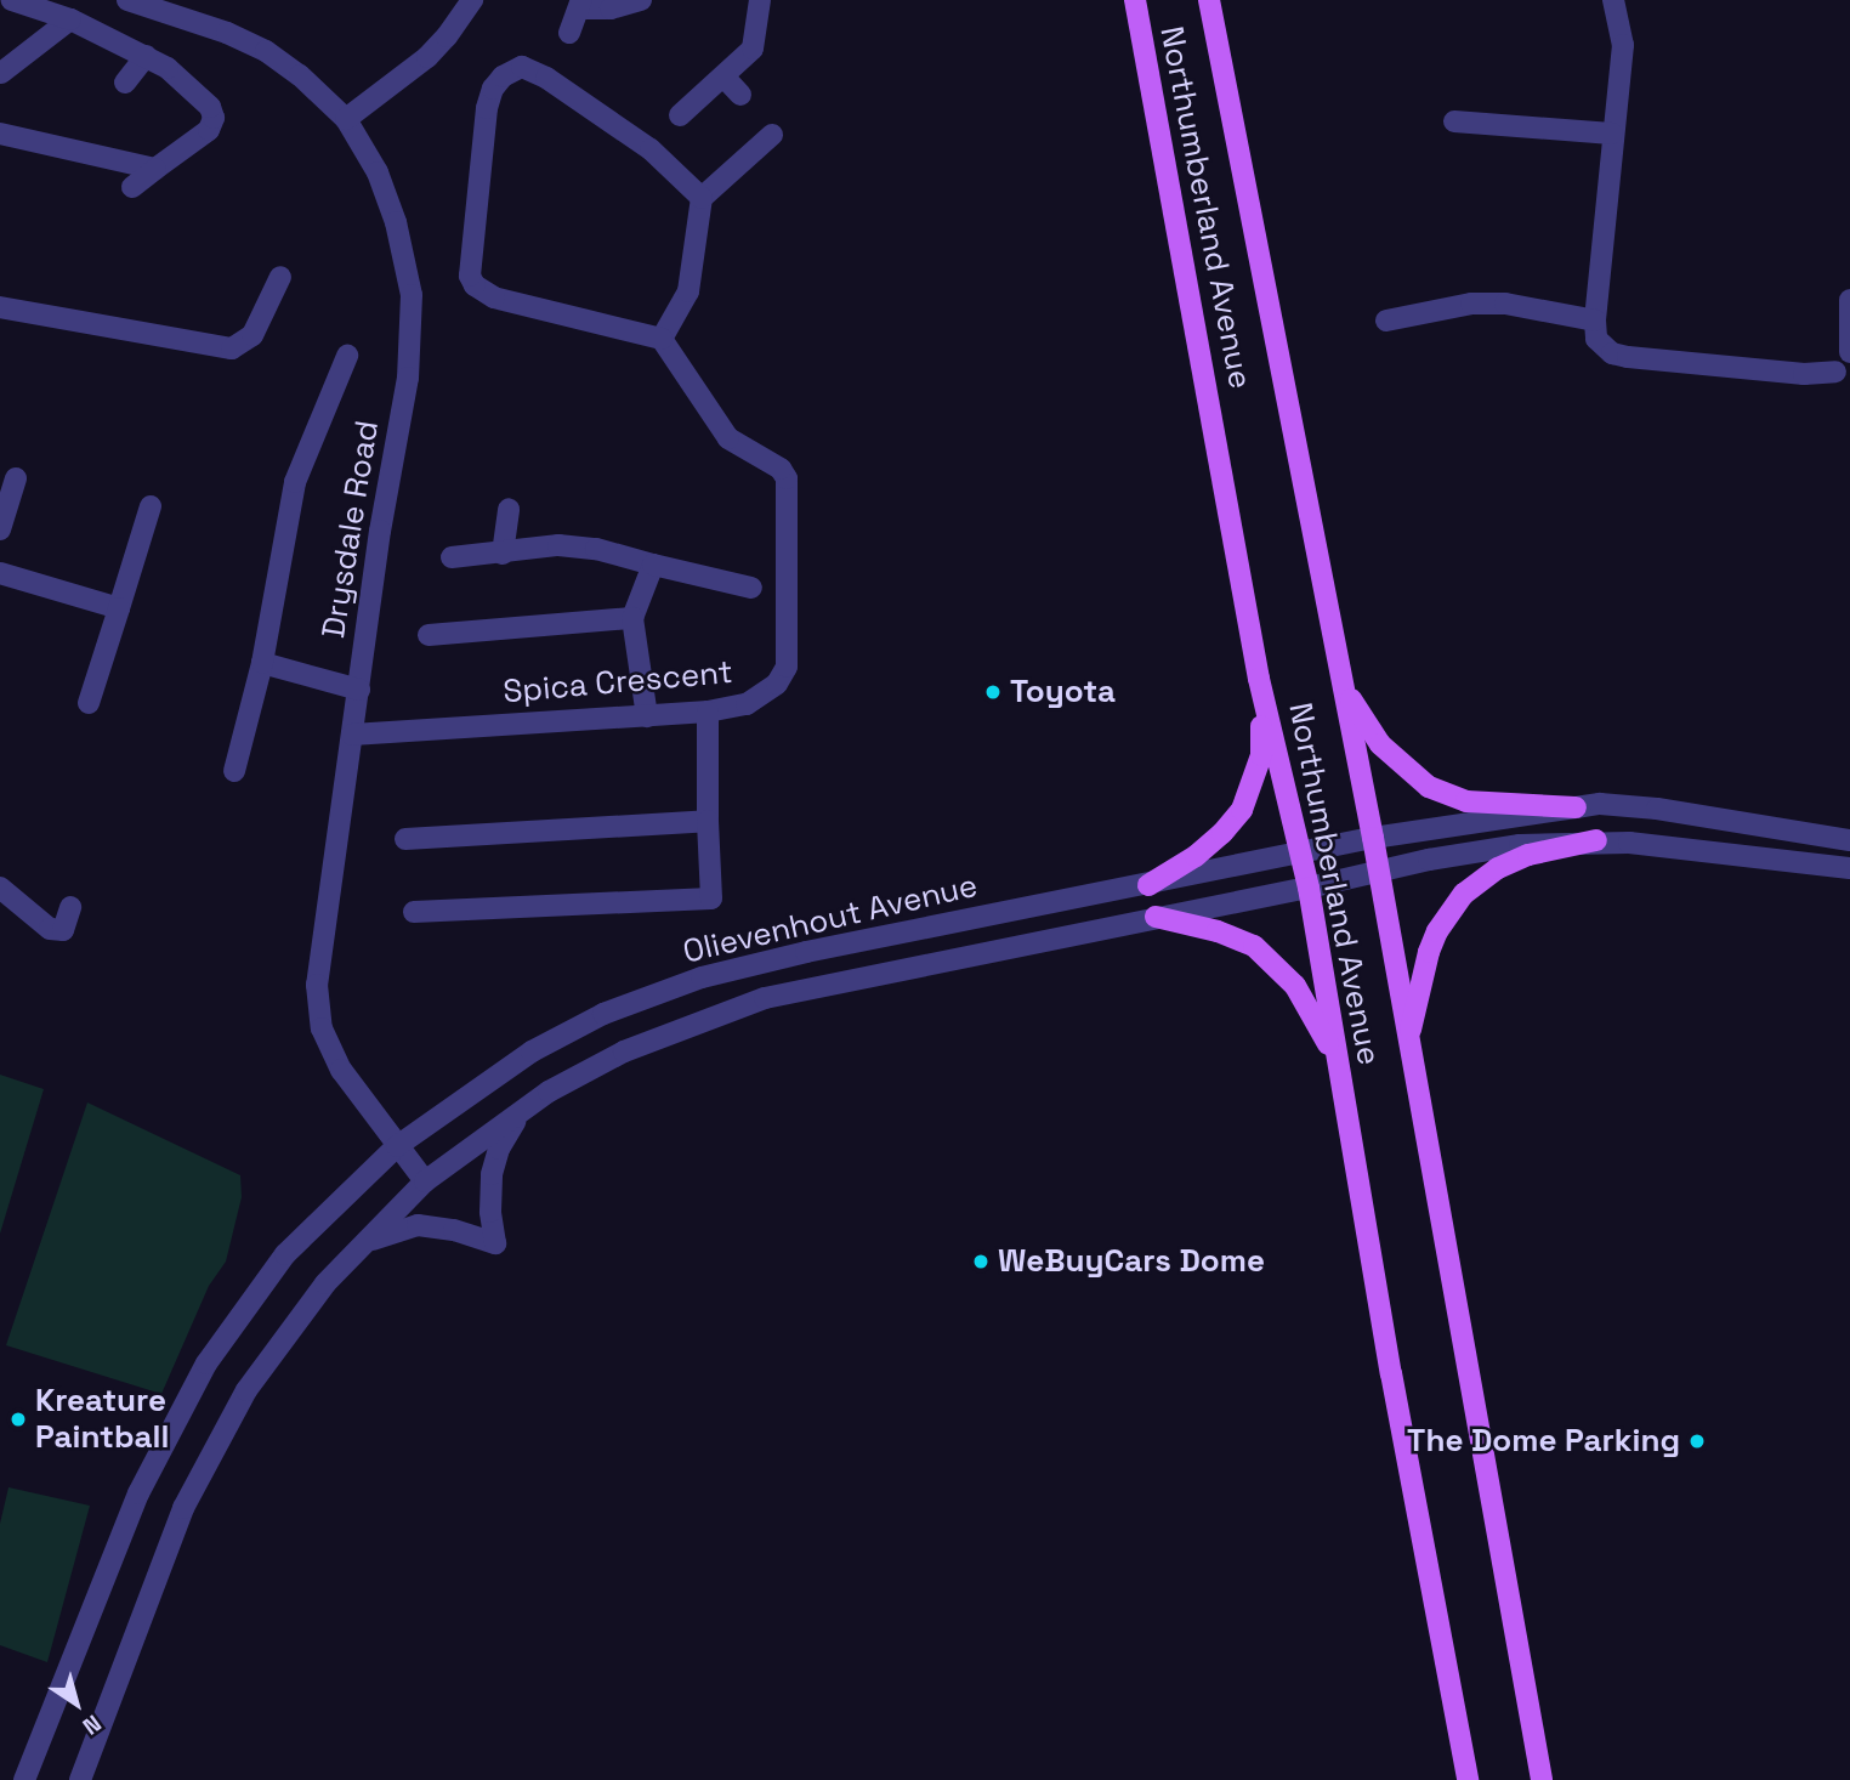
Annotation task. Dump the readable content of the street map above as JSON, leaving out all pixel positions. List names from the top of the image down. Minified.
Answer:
{"streets":{"main road":["Northumberland Avenue"],"street":["Drysdale Road","Spica Crescent","Olievenhout Avenue"]},"crossings":[["Northumberland Avenue","Olievenhout Avenue"],["Drysdale Road","Spica Crescent"],["Drysdale Road","Olievenhout Avenue"]],"places":["Toyota","WeBuyCars Dome","Kreature Paintball","The Dome Parking"],"north":"bottom right"}
